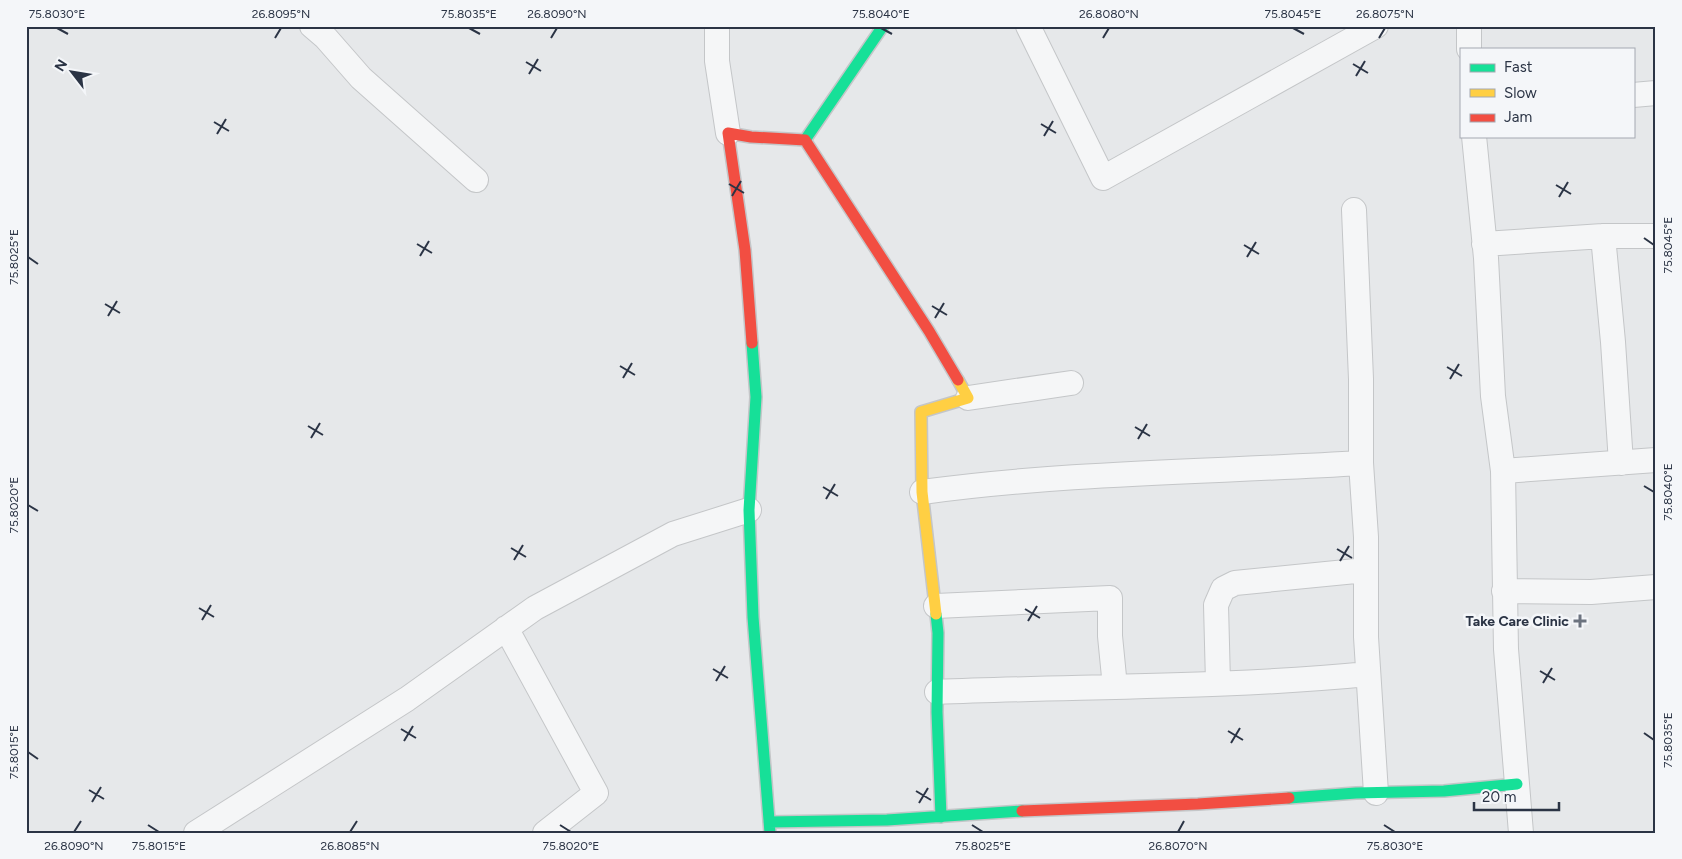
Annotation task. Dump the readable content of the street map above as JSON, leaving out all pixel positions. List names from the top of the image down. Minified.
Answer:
{"places":{"health":["Take Care Clinic"]},"legend":["Fast","Slow","Jam"],"scale_bar":"20 m","north":"top left","coordinates":["75.8030°E","26.8095°N","75.8035°E","26.8090°N","75.8040°E","26.8080°N","75.8045°E","26.8075°N","75.8025°E","75.8020°E","75.8015°E","26.8085°N","26.8070°N"]}
